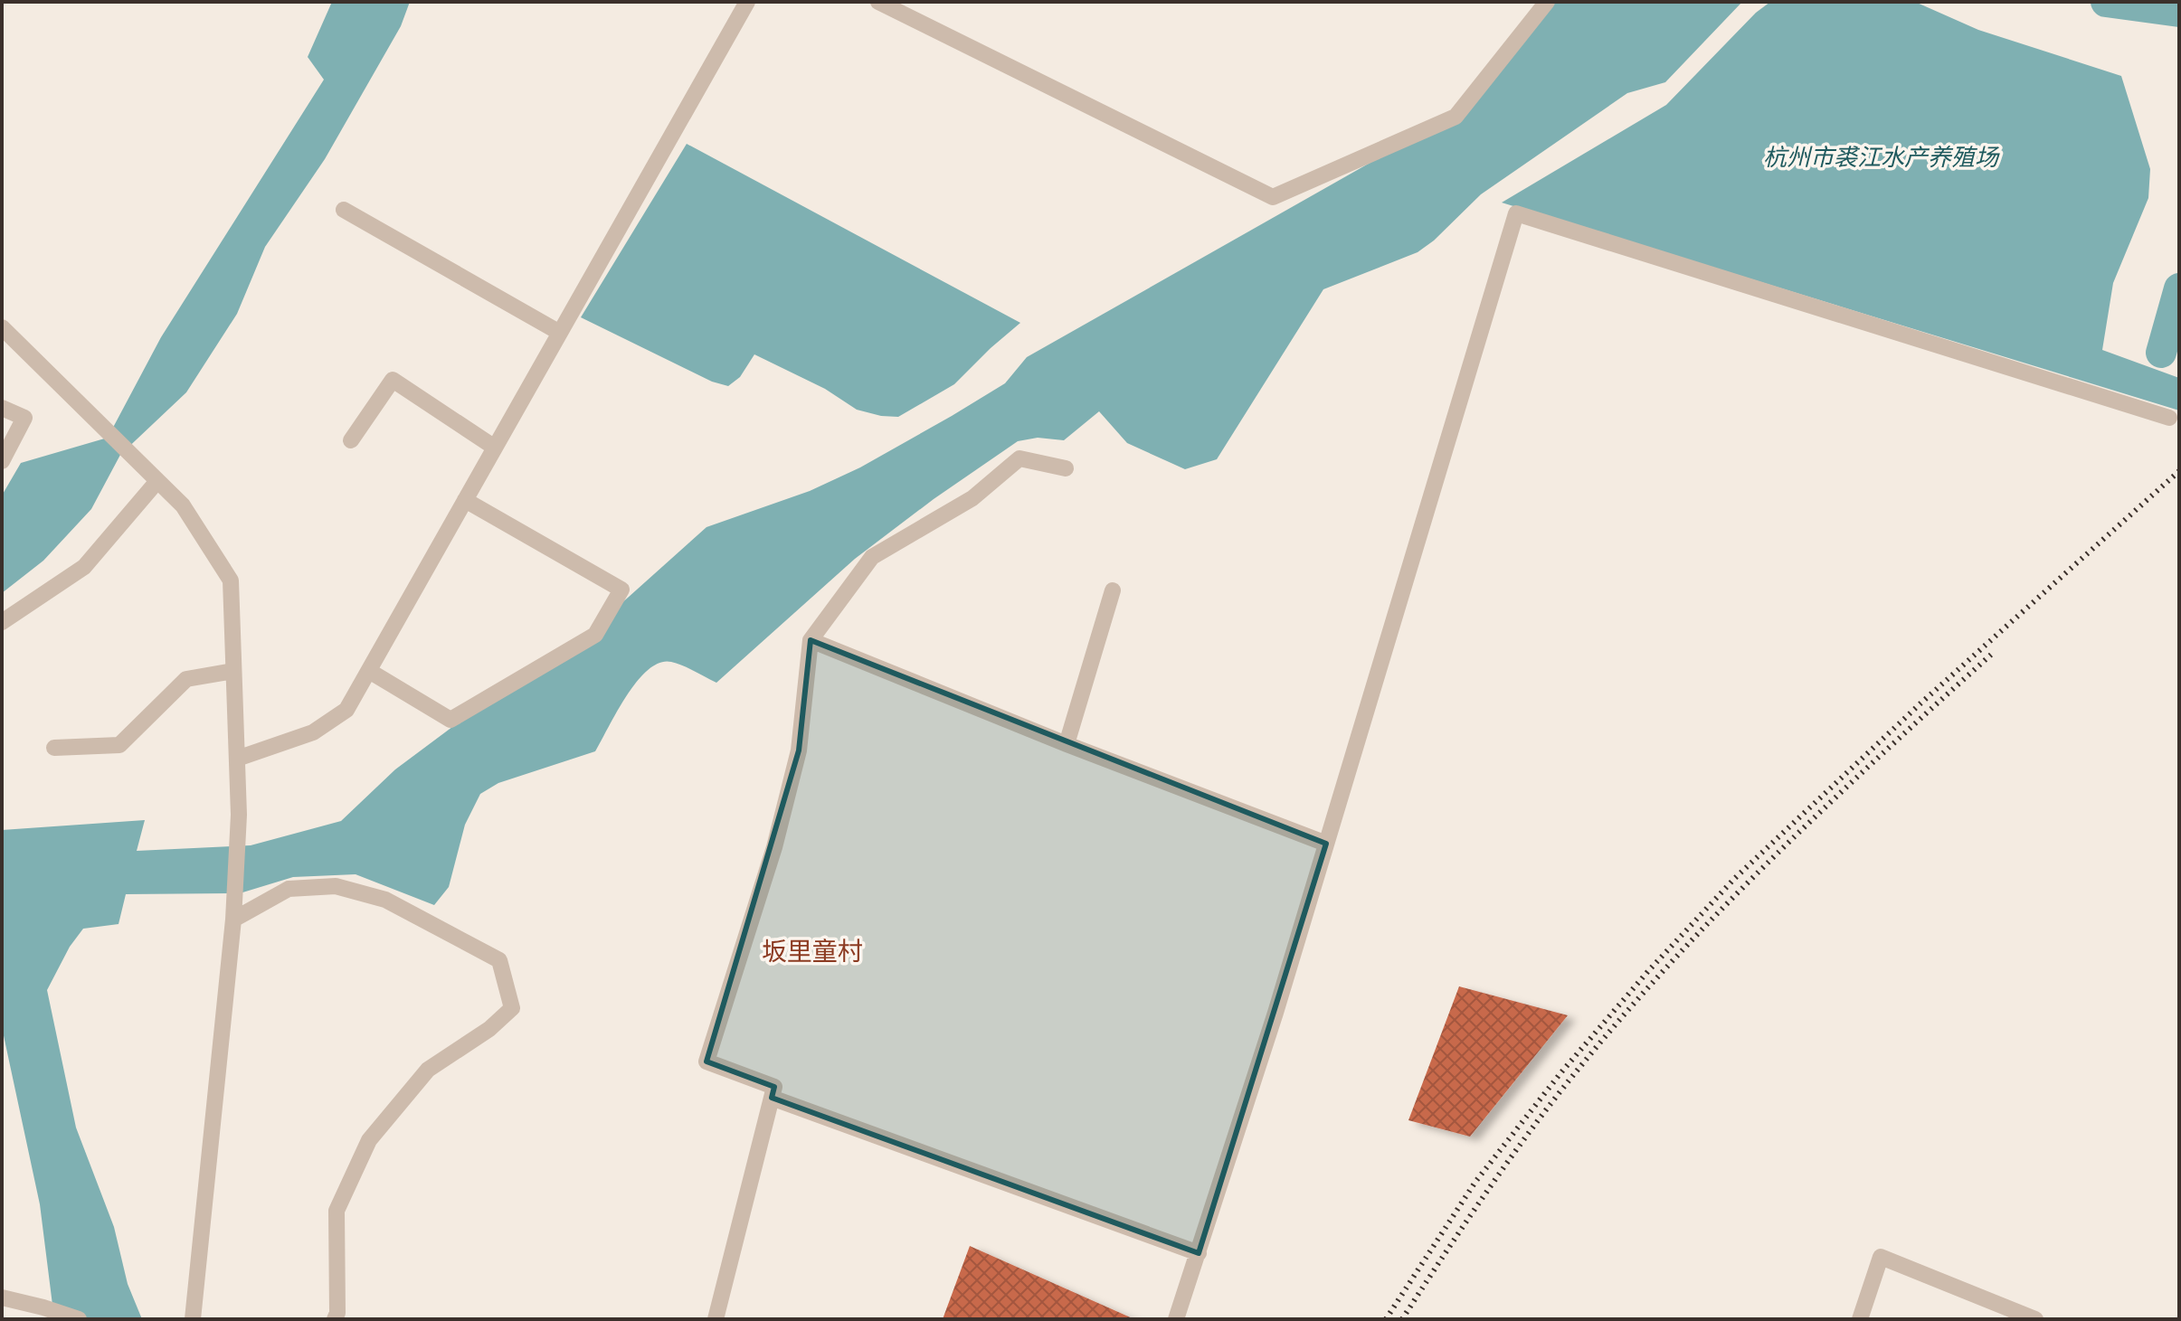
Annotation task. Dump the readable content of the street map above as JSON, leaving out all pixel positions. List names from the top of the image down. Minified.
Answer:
{"districts":["坂里童村"],"water":["杭州市裘江水产养殖场"]}
